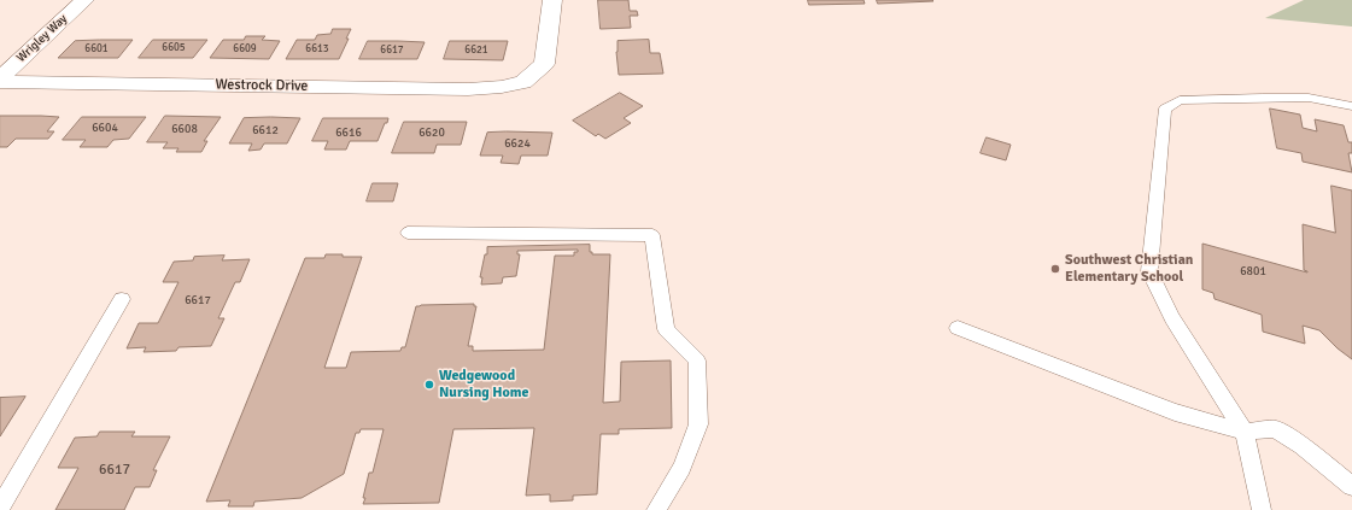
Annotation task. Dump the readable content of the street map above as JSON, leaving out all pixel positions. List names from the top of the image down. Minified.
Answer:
{"streets":{"street":["Wrigley Way","Westrock Drive"]},"places":["Southwest Christian Elementary School","Wedgewood Nursing Home"],"house_numbers":["6605","6601","6609","6613","6617","6621","6604","6608","6612","6616","6620","6624","6801","6617","6617"]}
